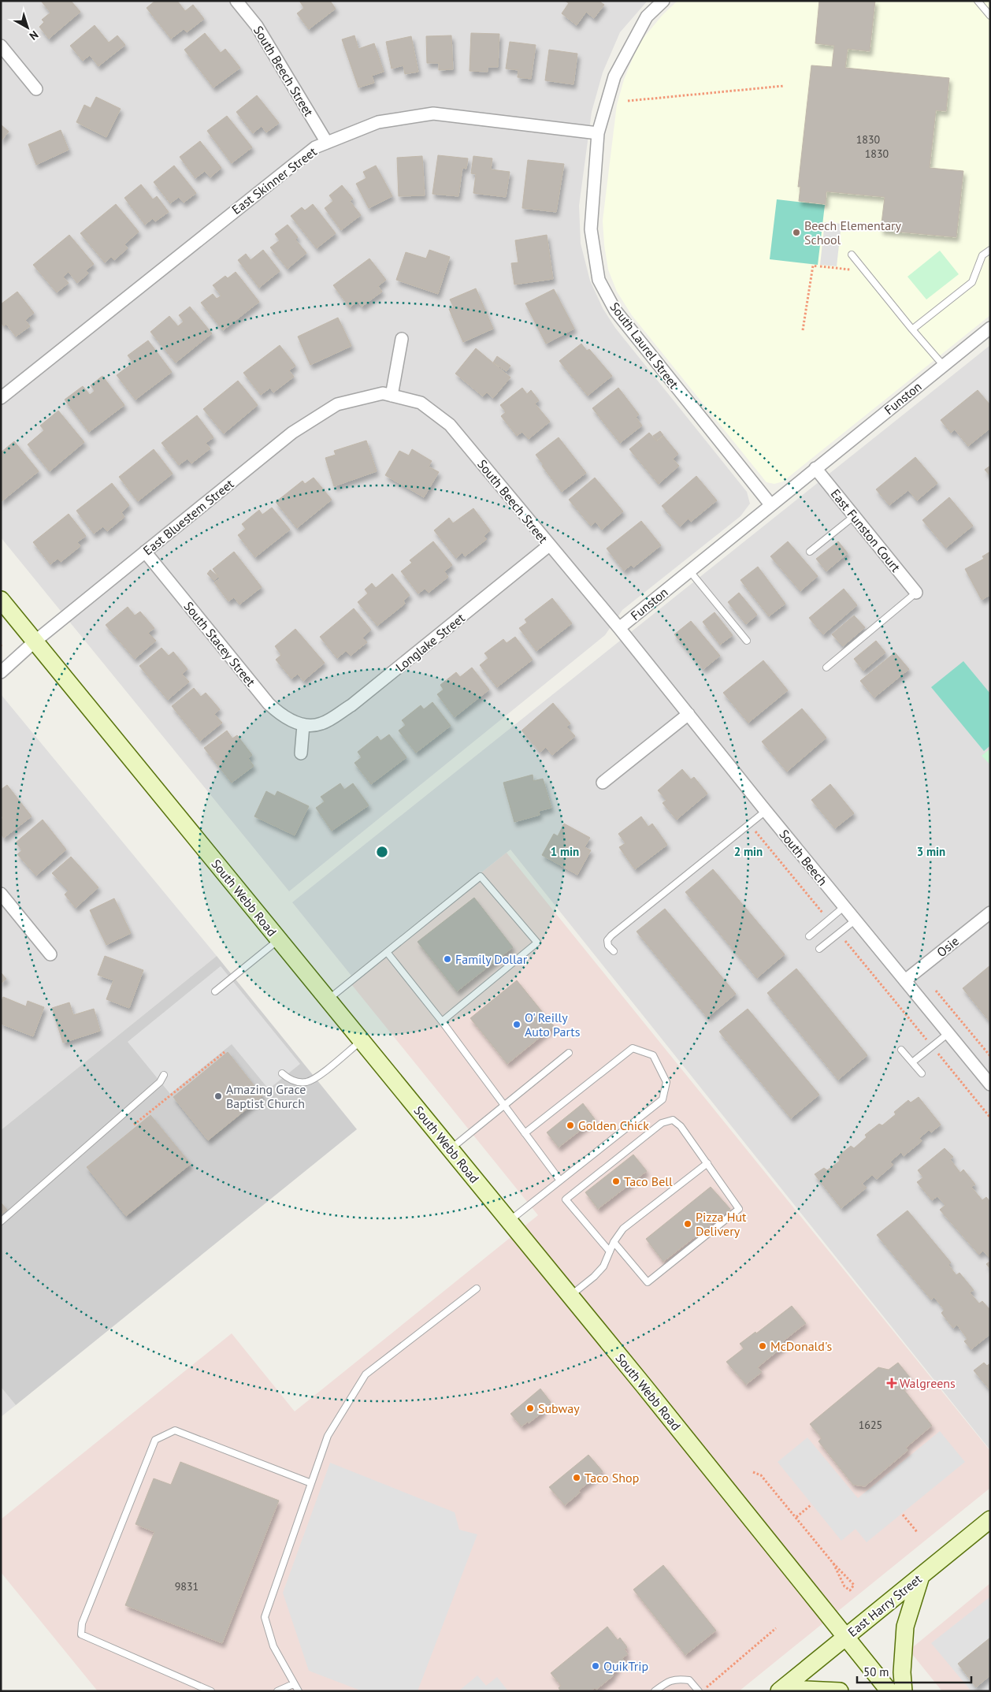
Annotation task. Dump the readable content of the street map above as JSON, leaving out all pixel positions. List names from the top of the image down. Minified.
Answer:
{"streets":{"main road":["South Webb Road","East Harry Street"],"street":["South Beech Street","East Skinner Street","South Laurel Street","Funston","East Bluestem Street","East Funston Court","Longlake Street","South Stacey Street","South Beech","Osie"]},"crossings":[["South Beech Street","East Skinner Street"],["South Beech Street","Funston"],["South Beech Street","East Bluestem Street"],["South Beech Street","Longlake Street"],["South Beech Street","South Beech"],["East Skinner Street","South Laurel Street"],["South Laurel Street","Funston"],["Funston","East Funston Court"],["Funston","South Beech"],["East Bluestem Street","South Stacey Street"],["East Bluestem Street","South Webb Road"],["Longlake Street","South Stacey Street"],["South Beech","Osie"],["South Webb Road","East Harry Street"]],"places":{"other":["Beech Elementary School","Family Dollar","O' Reilly Auto Parts","Amazing Grace Baptist Church","Golden Chick","Taco Bell","Pizza Hut Delivery","McDonald's","Subway","Taco Shop","QuikTrip"],"health":["Walgreens"]},"house_numbers":["1830","1830","1625","9831"],"scale_bar":"50 m","north":"bottom right","rings":["1 min","2 min","3 min"]}
